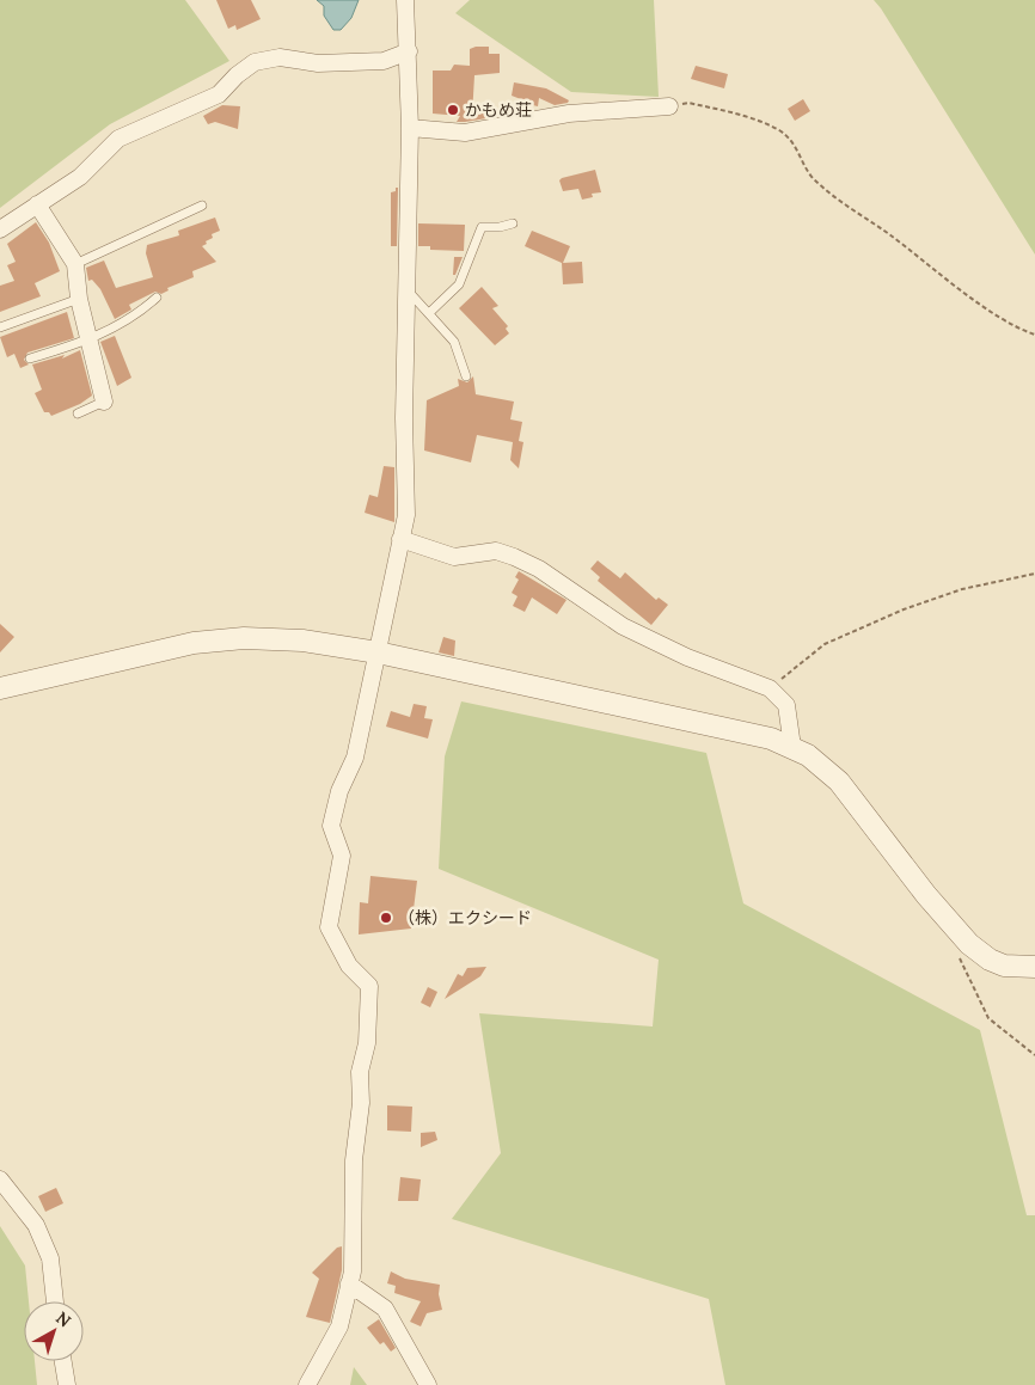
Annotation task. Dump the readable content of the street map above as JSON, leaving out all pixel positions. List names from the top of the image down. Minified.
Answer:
{"places":["かもめ荘","（株）エクシード"],"north":"top right"}
